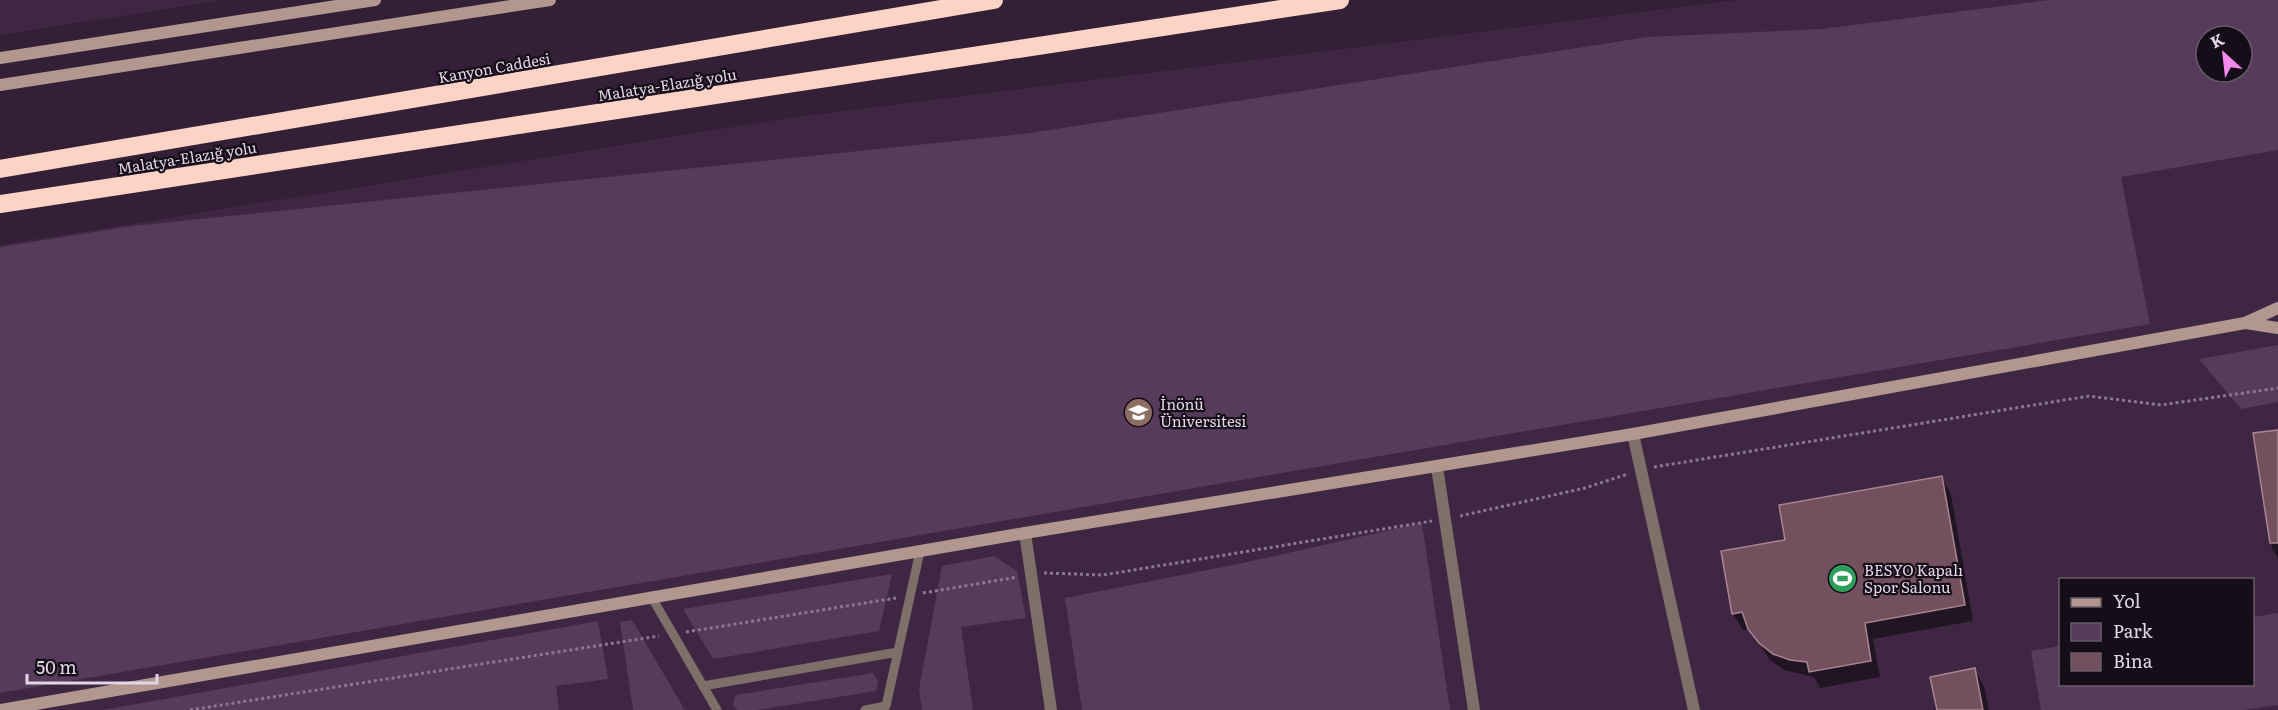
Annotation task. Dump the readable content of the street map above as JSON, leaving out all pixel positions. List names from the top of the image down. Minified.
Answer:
{"streets":{"highway":["Kanyon Caddesi","Malatya-Elazığ yolu"]},"places":{"school or university":["İnönü Üniversitesi"],"sports":["BESYO Kapalı Spor Salonu"]},"legend":["Yol","Park","Bina"],"scale_bar":"50 m","north":"top left"}
